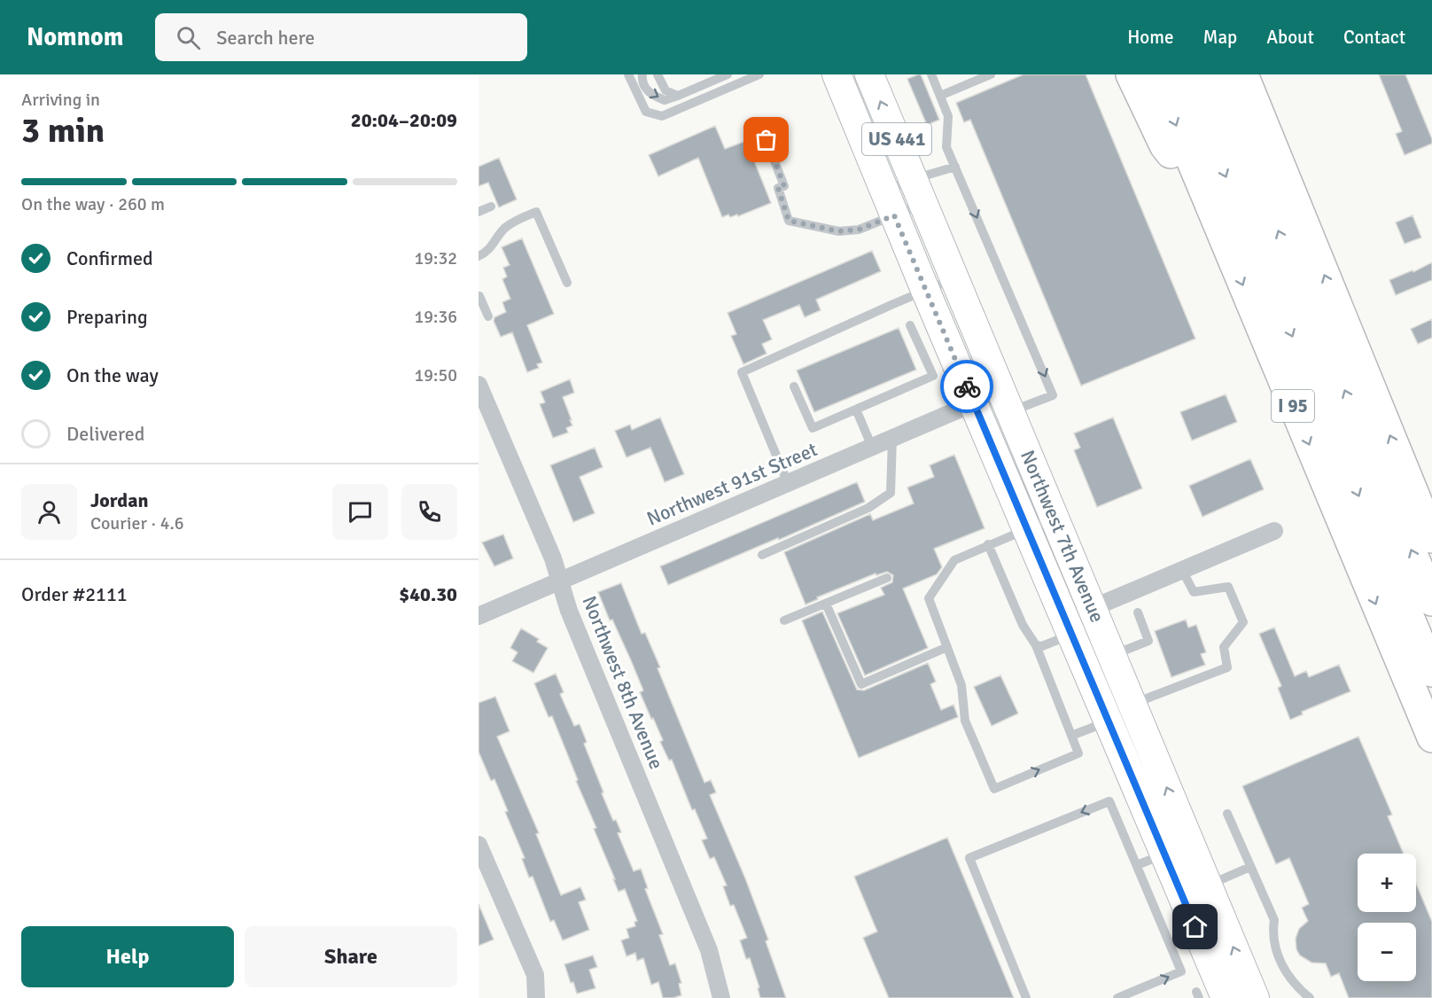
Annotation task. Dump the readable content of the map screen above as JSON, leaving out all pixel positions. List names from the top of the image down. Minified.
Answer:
{"streets":{"highway":["I 95"],"main road":["US 441","Northwest 7th Avenue"],"street":["Northwest 91st Street","Northwest 8th Avenue"]},"crossings":[["Northwest 91st Street","Northwest 7th Avenue"],["Northwest 91st Street","Northwest 8th Avenue"]],"page":{"header":"Nomnom","search":"Search here","nav":["Home","Map","About","Contact"],"heading":["3 min","Arriving in","20:04–20:09"],"panel":["Jordan","Courier · 4.6","Order #2111","$40.30"],"bar":"On the way · 260 m","list":[["Confirmed","19:32"],["Preparing","19:36"],["On the way","19:50"],"Delivered"],"map_buttons":["+","−"],"buttons":["Help","Share"]}}
